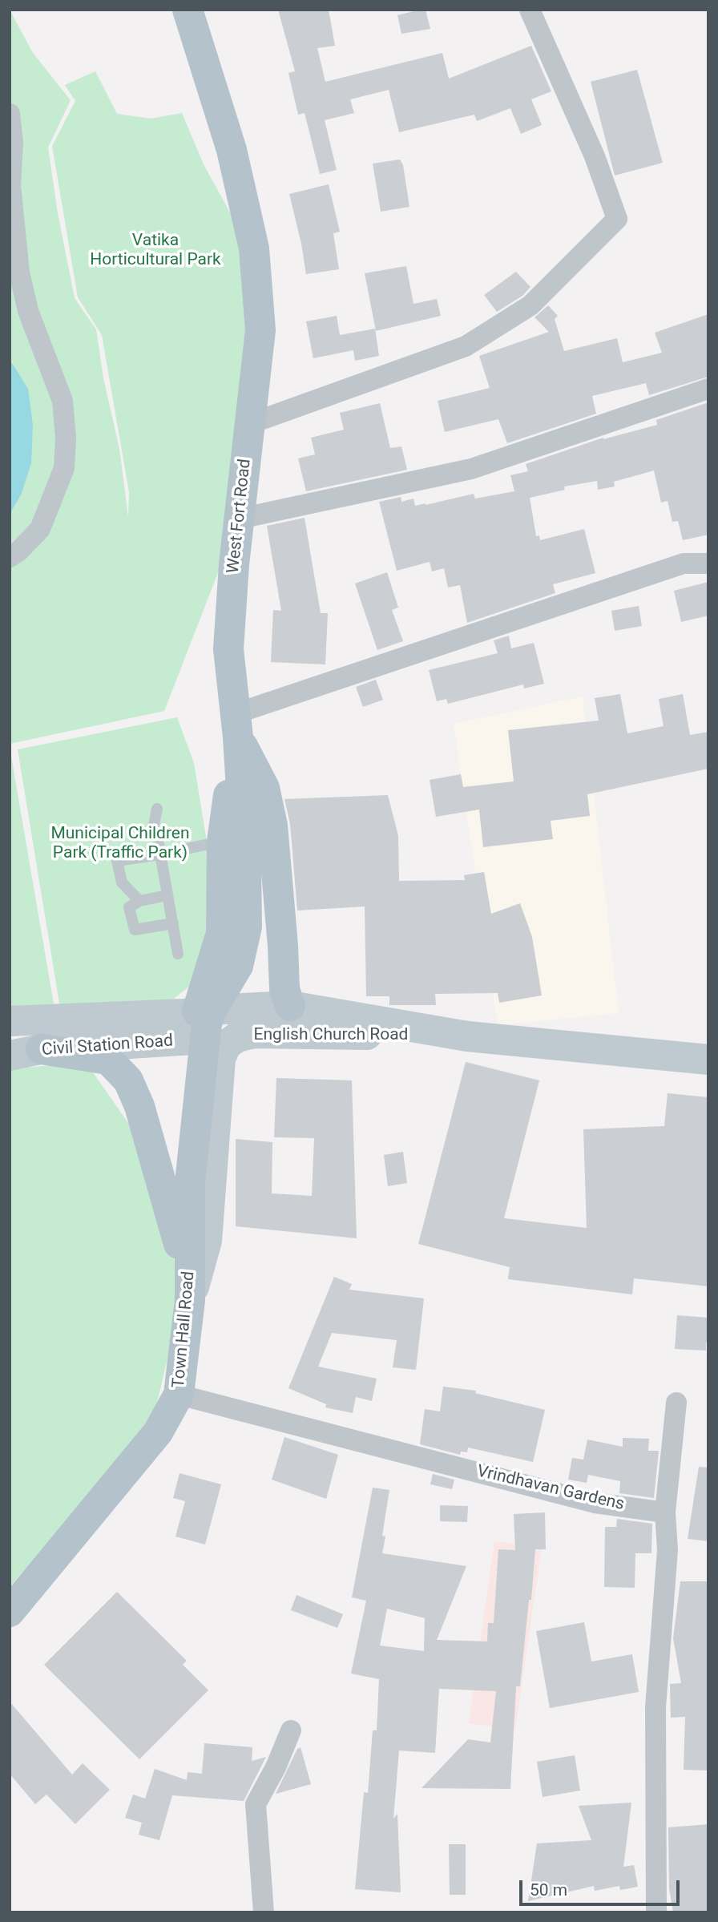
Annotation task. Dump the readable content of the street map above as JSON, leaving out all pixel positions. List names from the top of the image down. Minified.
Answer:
{"streets":{"main road":["West Fort Road","English Church Road","Civil Station Road","Town Hall Road"],"street":["Vrindhavan Gardens"]},"crossings":[["West Fort Road","English Church Road"],["West Fort Road","Civil Station Road"],["West Fort Road","Town Hall Road"],["English Church Road","Civil Station Road"],["English Church Road","Town Hall Road"],["Civil Station Road","Town Hall Road"],["Town Hall Road","Vrindhavan Gardens"]],"parks":["Vatika Horticultural Park","Municipal Children Park (Traffic Park)"],"scale_bar":"50 m"}
